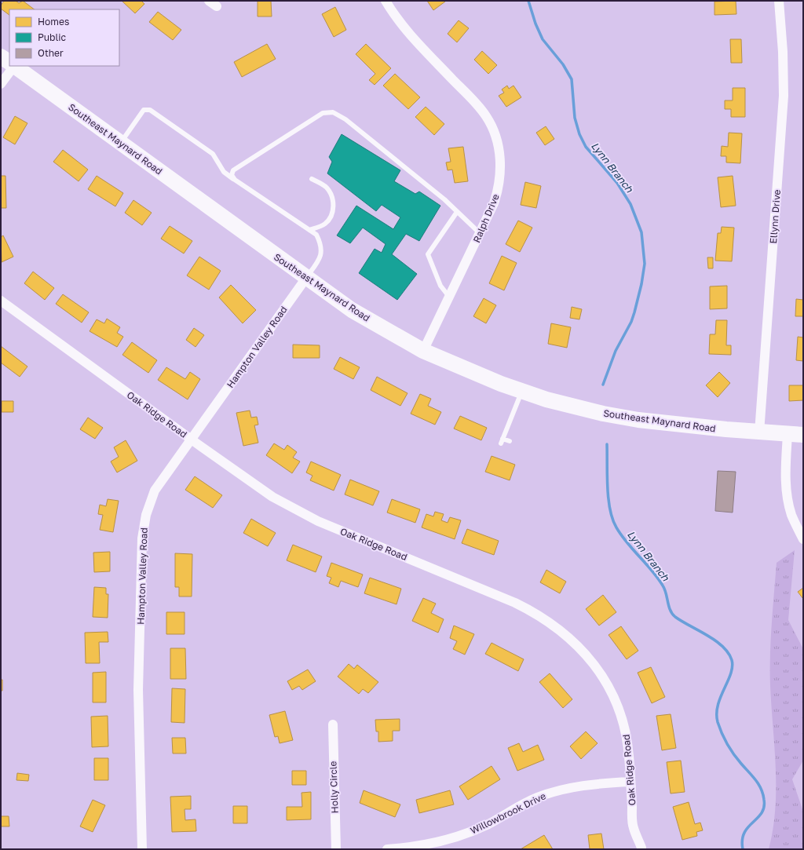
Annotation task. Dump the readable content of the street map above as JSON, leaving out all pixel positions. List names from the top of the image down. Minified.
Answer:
{"streets":{"main road":["Southeast Maynard Road"],"street":["Ellynn Drive","Ralph Drive","Hampton Valley Road","Oak Ridge Road","Holly Circle","Willowbrook Drive"]},"crossings":[["Southeast Maynard Road","Ellynn Drive"],["Southeast Maynard Road","Ralph Drive"],["Southeast Maynard Road","Hampton Valley Road"],["Hampton Valley Road","Oak Ridge Road"],["Oak Ridge Road","Willowbrook Drive"]],"water":["Lynn Branch"],"legend":["Homes","Public","Other"]}
